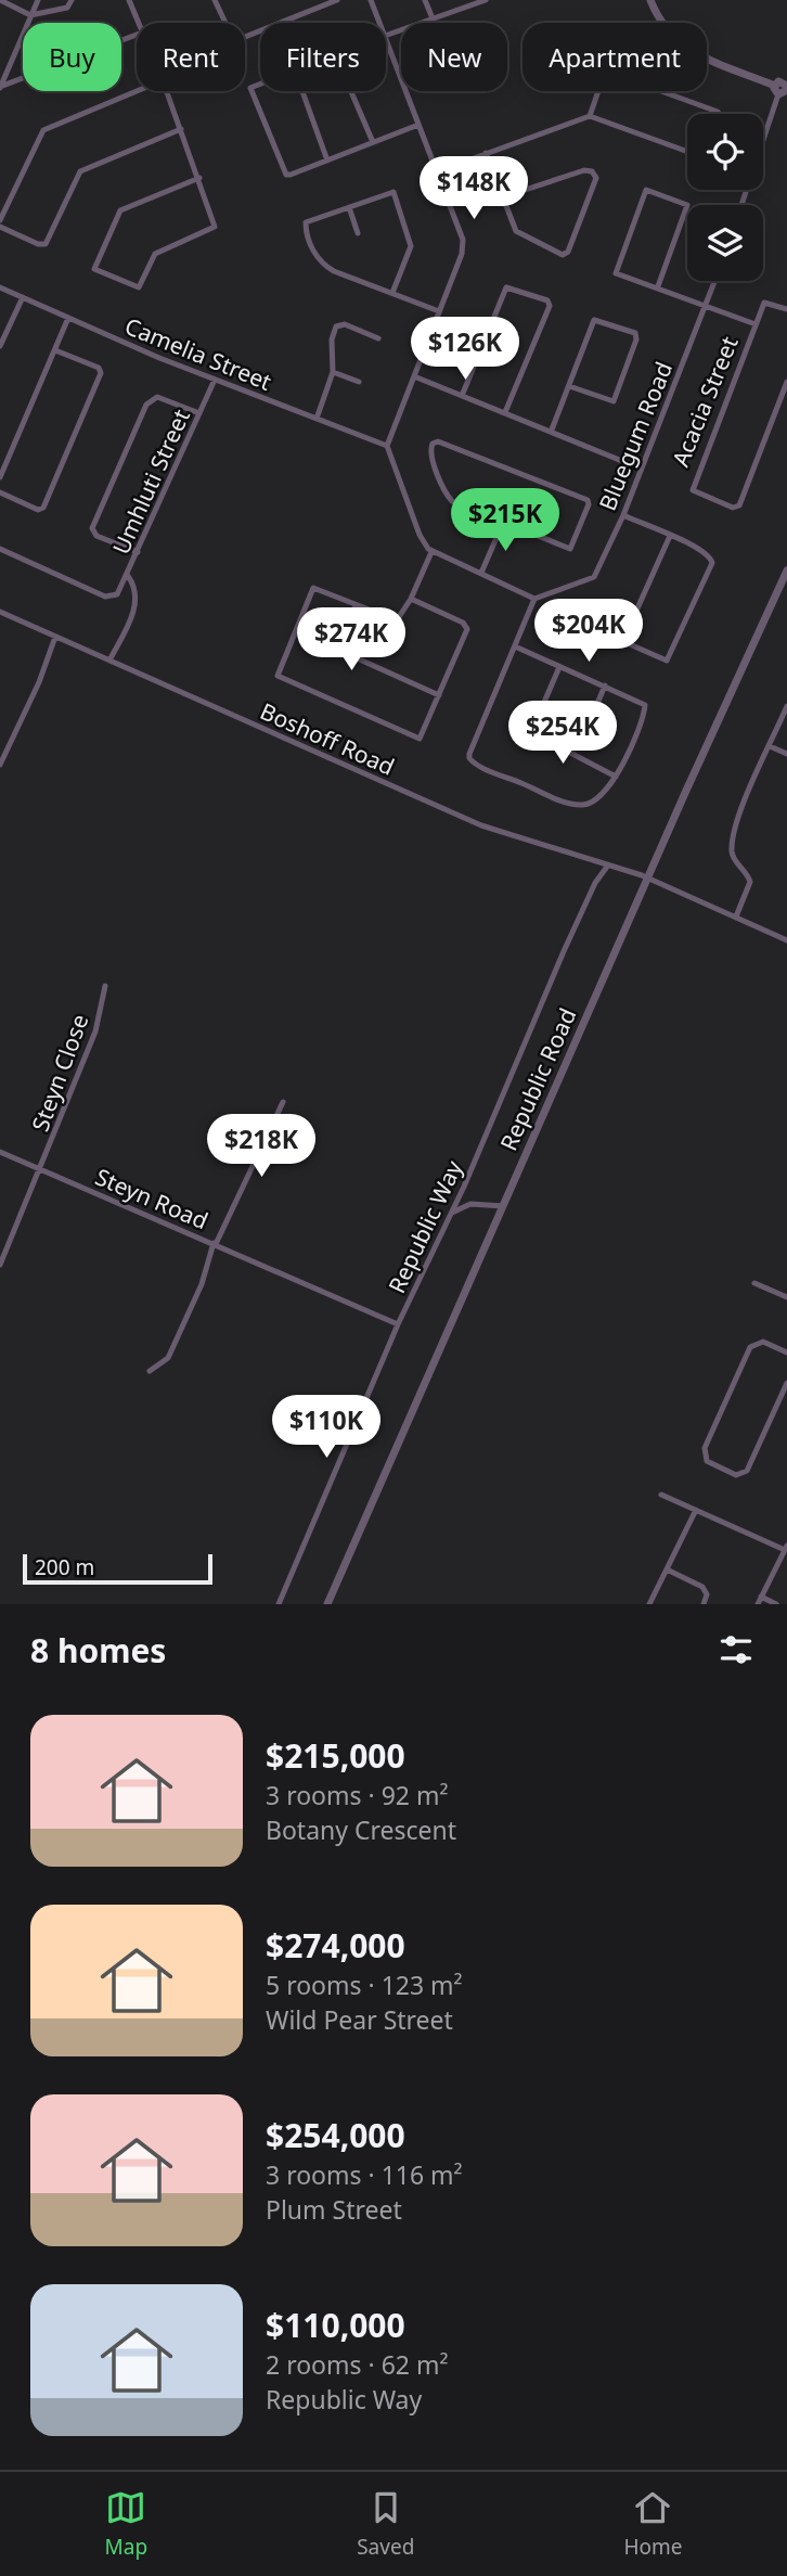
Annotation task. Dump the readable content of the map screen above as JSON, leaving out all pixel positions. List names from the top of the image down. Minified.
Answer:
{"streets":{"street":["Camelia Street","Acacia Street","Bluegum Road","Umhluti Street","Boshoff Road","Steyn Close","Republic Road","Steyn Road","Republic Way"]},"crossings":[["Camelia Street","Umhluti Street"],["Acacia Street","Bluegum Road"],["Boshoff Road","Republic Road"],["Boshoff Road","Republic Way"],["Steyn Close","Steyn Road"],["Steyn Road","Republic Way"]],"scale_bar":"200 m","page":{"chip":["Buy","Rent","Filters","New","Apartment"],"price":["$148K","$126K","$215K","$204K","$274K","$254K","$218K","$110K"],"scale":"200 m","heading":"8 homes","list":[{"name":"$215,000","note":"3 rooms · 92 m² · Botany Crescent"},{"name":"$274,000","note":"5 rooms · 123 m² · Wild Pear Street"},{"name":"$254,000","note":"3 rooms · 116 m² · Plum Street"},{"name":"$110,000","note":"2 rooms · 62 m² · Republic Way"}],"tabs":["Map","Saved","Home"]}}
